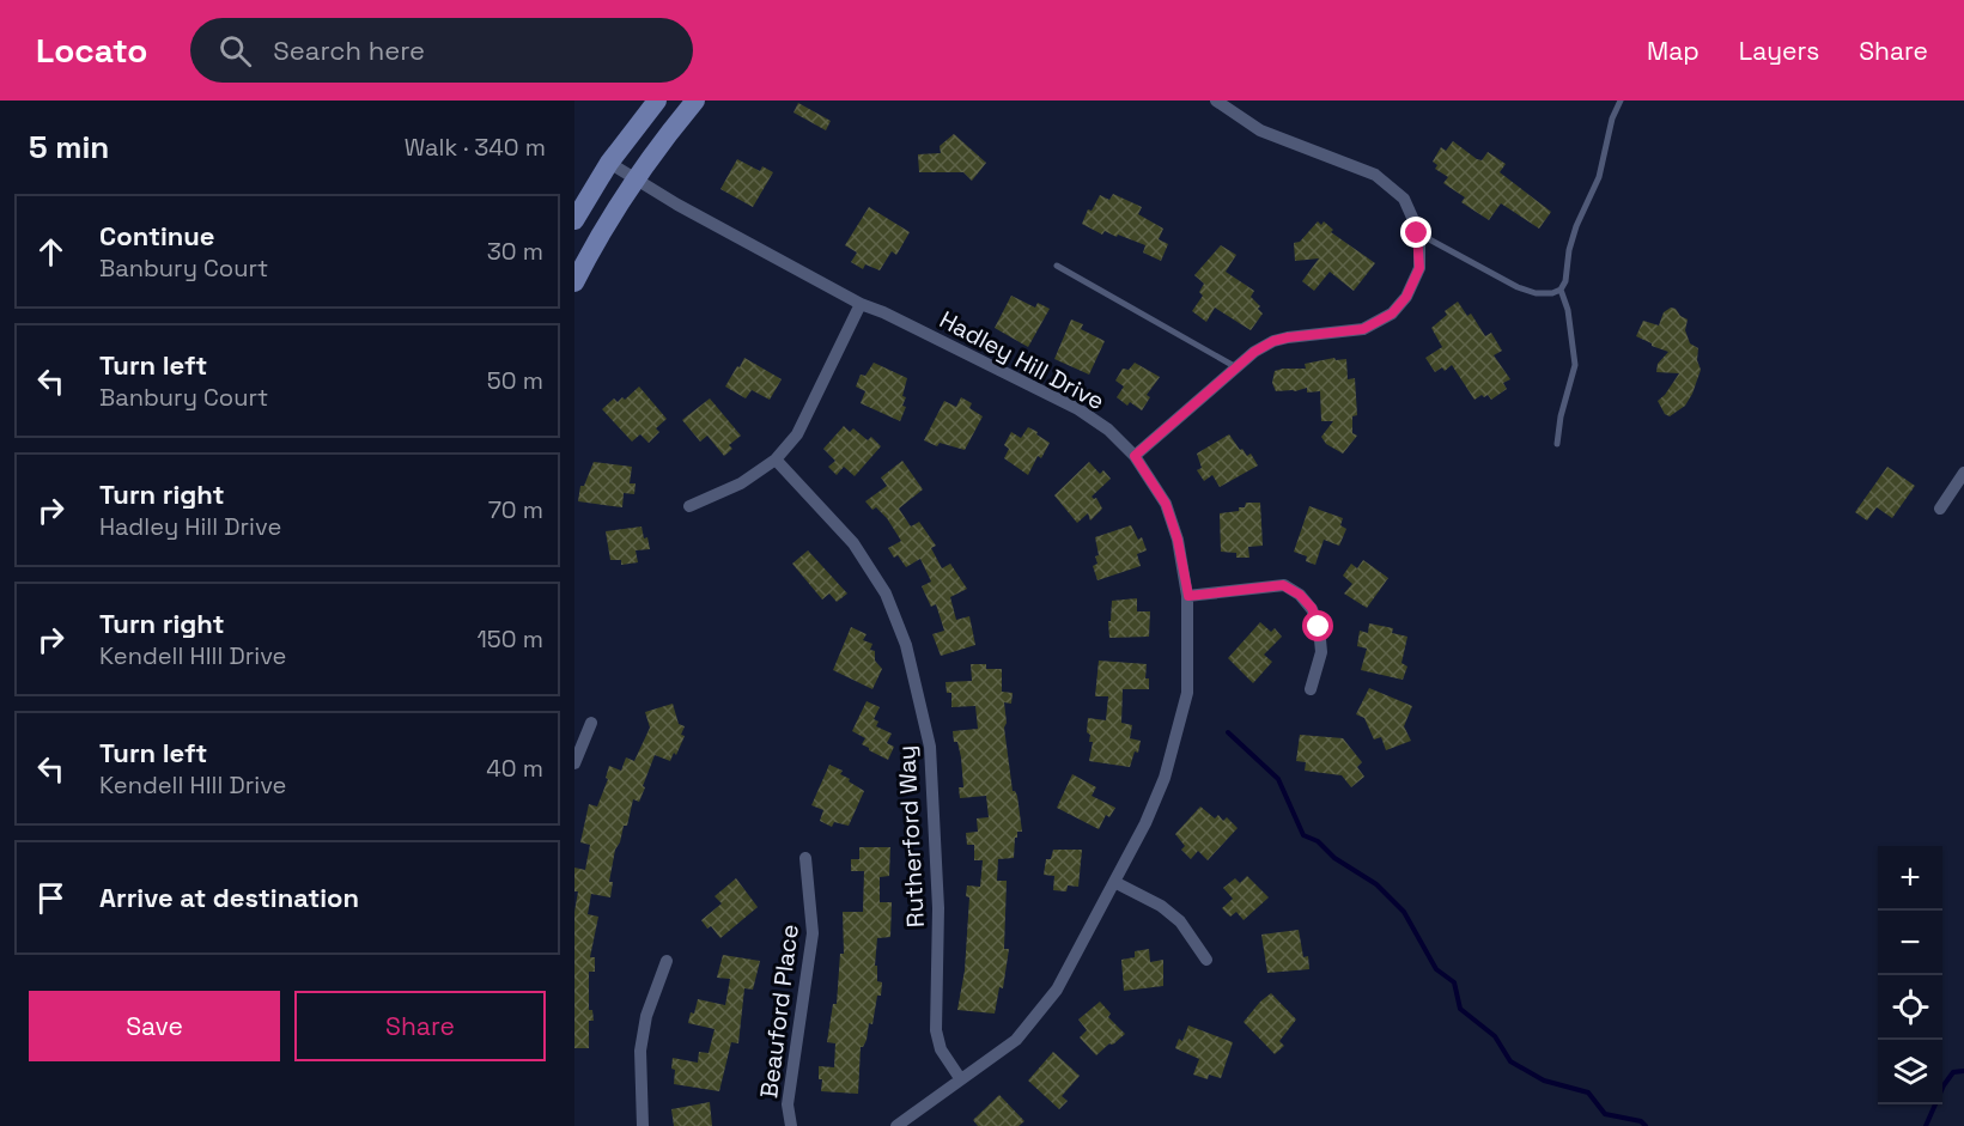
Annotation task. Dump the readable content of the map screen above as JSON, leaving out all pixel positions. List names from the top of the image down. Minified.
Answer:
{"streets":{"street":["Hadley Hill Drive","Rutherford Way","Beauford Place"]},"crossings":[["Hadley Hill Drive","Rutherford Way"]],"page":{"header":"Locato","search":"Search here","nav":["Map","Layers","Share"],"heading":["5 min","Walk · 340 m"],"list":[["Continue","Banbury Court","30 m"],["Turn left","Banbury Court","50 m"],["Turn right","Hadley Hill Drive","70 m"],["Turn right","Kendell HIll Drive","150 m"],["Turn left","Kendell HIll Drive","40 m"],"Arrive at destination"],"map_buttons":["+","−"],"buttons":["Save","Share"]}}
